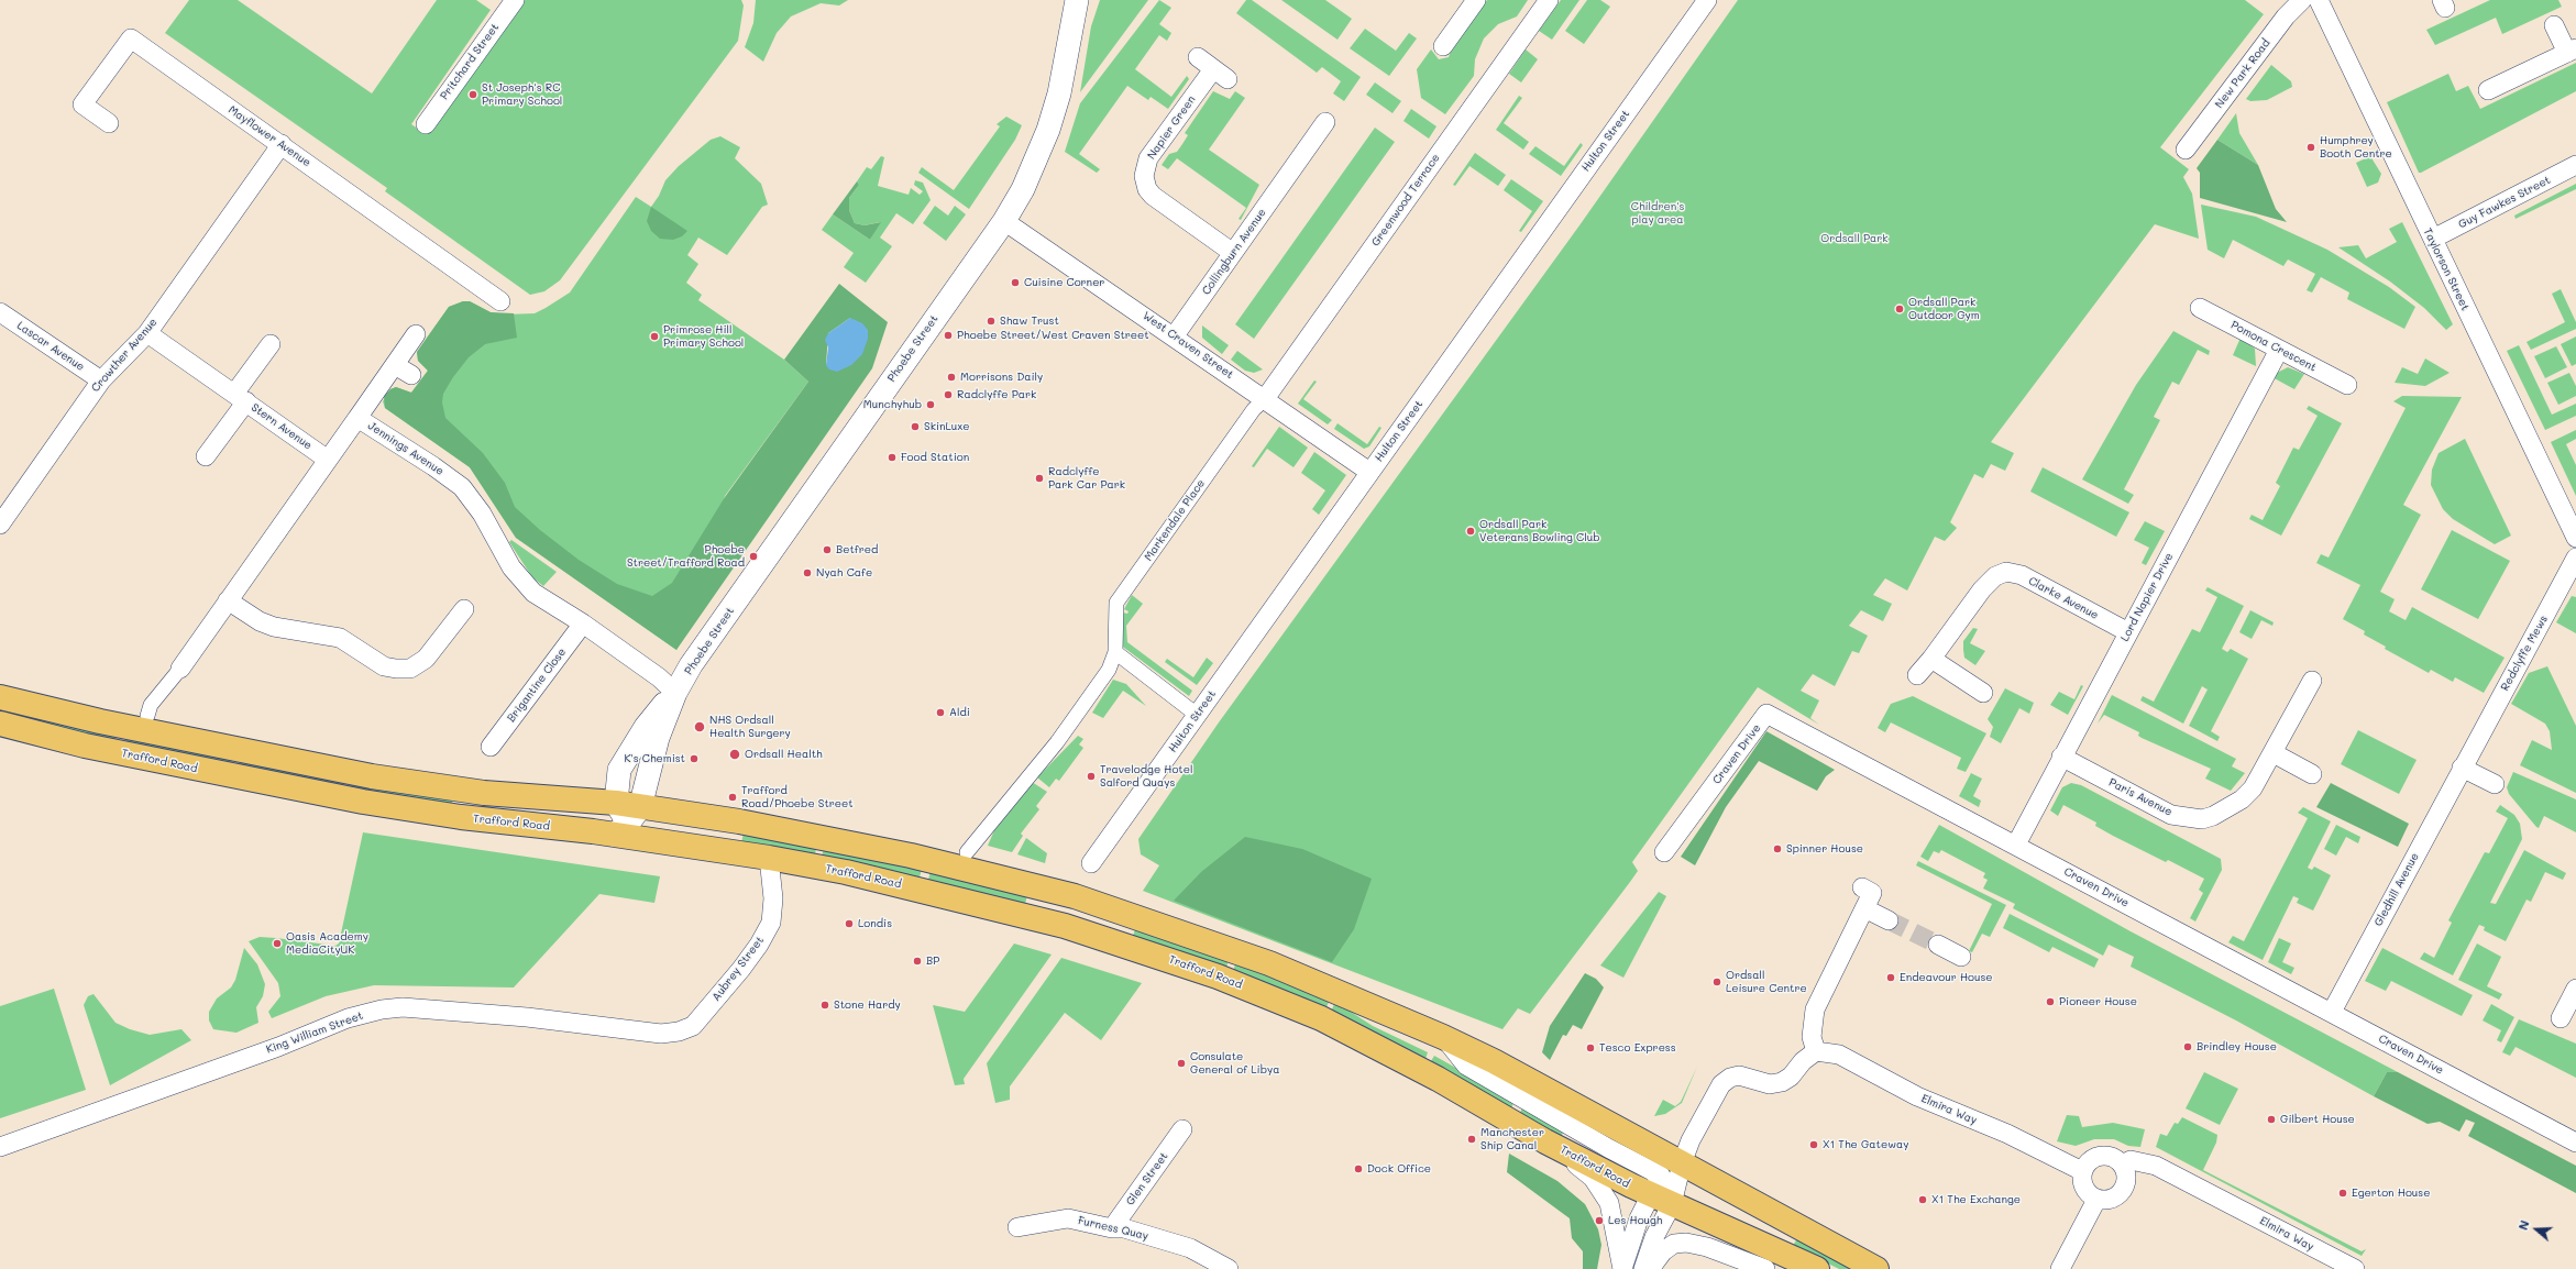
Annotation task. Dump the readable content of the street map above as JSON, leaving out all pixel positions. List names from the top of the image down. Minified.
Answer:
{"streets":{"highway":["Trafford Road"],"street":["Pritchard Street","New Park Road","Napier Green","Mayflower Avenue","Hulton Street","Greenwood Terrace","Guy Fawkes Street","Collingburn Avenue","Taylorson Street","West Craven Street","Lascar Avenue","Pomona Crescent","Phoebe Street","Crowther Avenue","Stern Avenue","Jennings Avenue","Markendale Place","Lord Napier Drive","Clarke Avenue","Redclyffe Mews","Brigantine Close","Craven Drive","Paris Avenue","Gledhill Avenue","Aubrey Street","King William Street","Elmira Way","Glen Street","Furness Quay"]},"crossings":[["Napier Green","Collingburn Avenue"],["Mayflower Avenue","Crowther Avenue"],["Hulton Street","West Craven Street"],["Greenwood Terrace","West Craven Street"],["Greenwood Terrace","Markendale Place"],["Guy Fawkes Street","Taylorson Street"],["Collingburn Avenue","West Craven Street"],["West Craven Street","Phoebe Street"],["West Craven Street","Markendale Place"],["Lascar Avenue","Crowther Avenue"],["Pomona Crescent","Lord Napier Drive"],["Phoebe Street","Jennings Avenue"],["Phoebe Street","Trafford Road"],["Crowther Avenue","Stern Avenue"],["Stern Avenue","Jennings Avenue"],["Jennings Avenue","Brigantine Close"],["Lord Napier Drive","Clarke Avenue"],["Lord Napier Drive","Craven Drive"],["Lord Napier Drive","Paris Avenue"],["Redclyffe Mews","Gledhill Avenue"],["Craven Drive","Gledhill Avenue"],["Trafford Road","Aubrey Street"],["Aubrey Street","King William Street"],["Glen Street","Furness Quay"]],"parks":["Children's play area","Ordsall Park"],"places":["St Joseph's RC Primary School","Humphrey Booth Centre","Cuisine Corner","Ordsall Park Outdoor Gym","Shaw Trust","Phoebe Street/West Craven Street","Primrose Hill Primary School","Morrisons Daily","Radclyffe Park","Munchyhub","SkinLuxe","Food Station","Radclyffe Park Car Park","Ordsall Park Veterans Bowling Club","Betfred","Phoebe Street/Trafford Road","Nyah Cafe","Aldi","NHS Ordsall Health Surgery","Ordsall Health","K's Chemist","Travelodge Hotel Salford Quays","Trafford Road/Phoebe Street","Spinner House","Londis","Oasis Academy MediaCityUK","BP","Endeavour House","Ordsall Leisure Centre","Pioneer House","Stone Hardy","Brindley House","Tesco Express","Consulate General of Libya","Gilbert House","Manchester Ship Canal","X1 The Gateway","Dock Office","Egerton House","X1 The Exchange","Les Hough"],"north":"left"}
